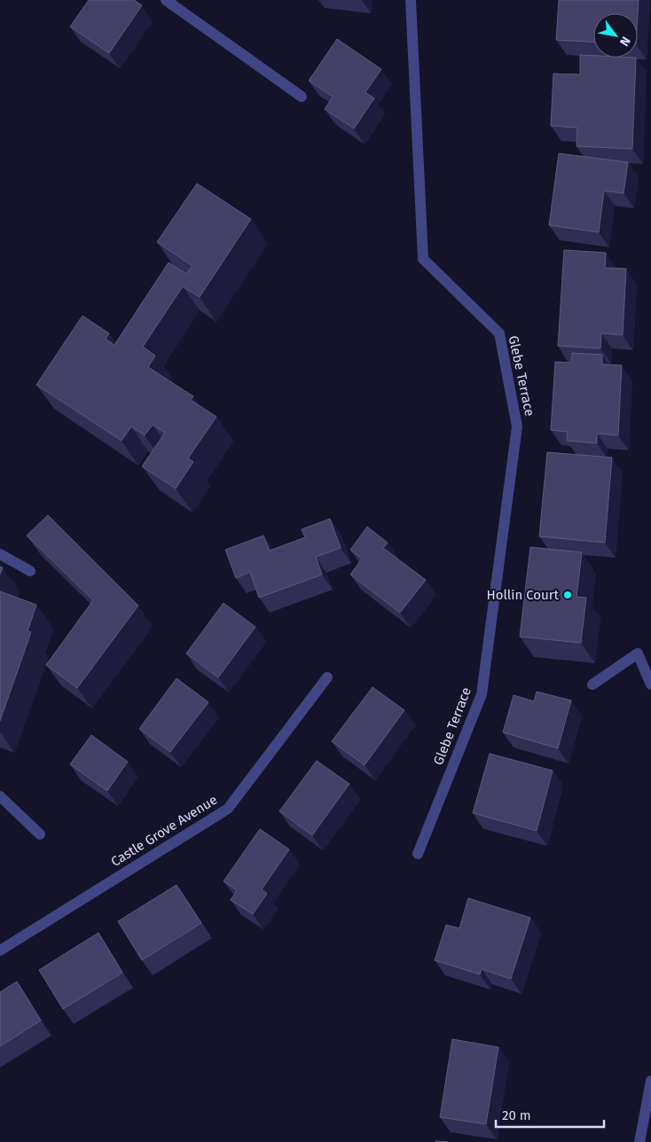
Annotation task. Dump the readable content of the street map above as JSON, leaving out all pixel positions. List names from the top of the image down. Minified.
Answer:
{"streets":{"street":["Glebe Terrace","Castle Grove Avenue"]},"places":["Hollin Court"],"scale_bar":"20 m","north":"bottom right"}
